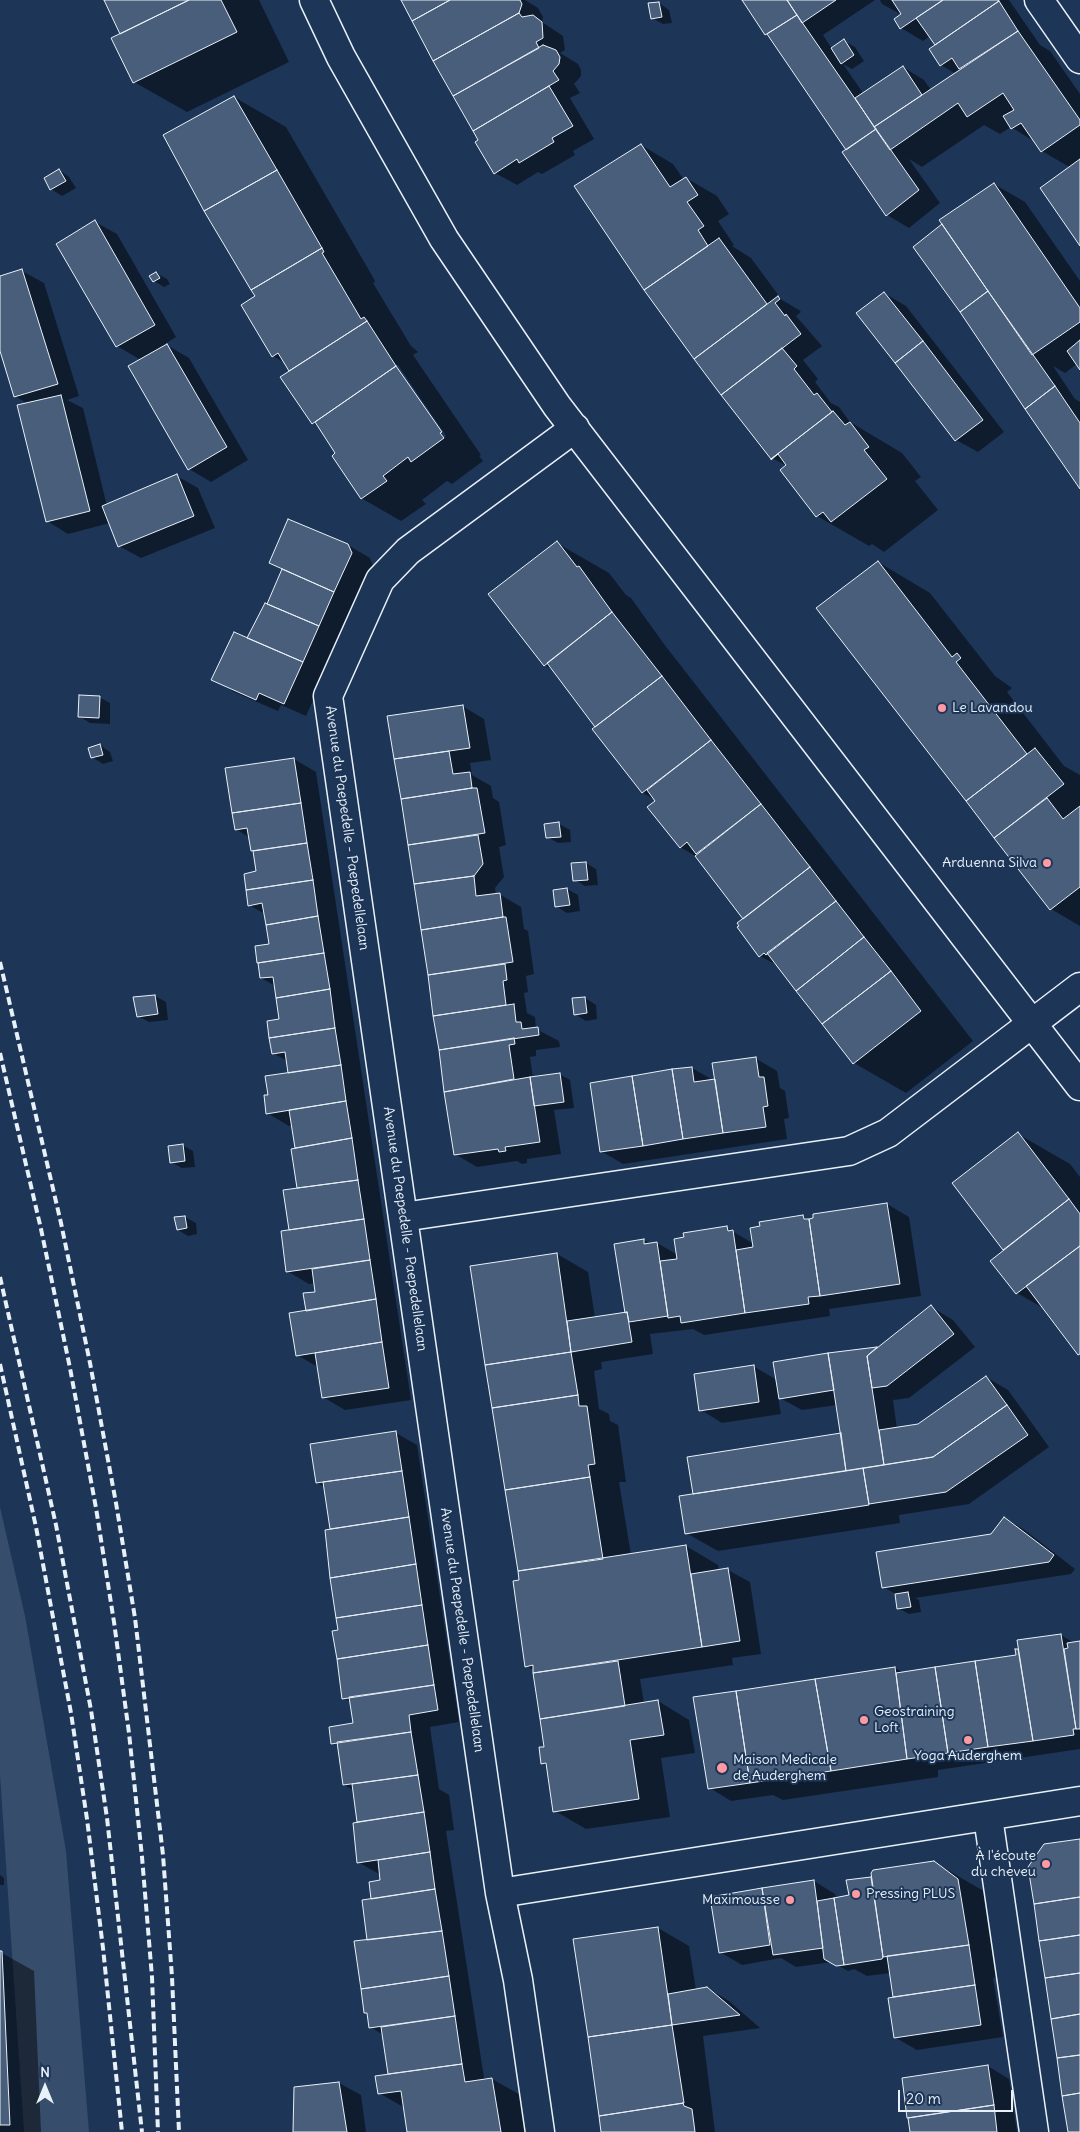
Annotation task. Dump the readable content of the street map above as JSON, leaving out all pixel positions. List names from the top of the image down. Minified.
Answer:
{"streets":{"street":["Avenue du Paepedelle - Paepedellelaan"]},"places":["Le Lavandou","Arduenna Silva","Geostraining Loft","Yoga Auderghem","Maison Medicale de Auderghem","À l'écoute du cheveu","Pressing PLUS","Maximousse"],"scale_bar":"20 m","north":"top"}
